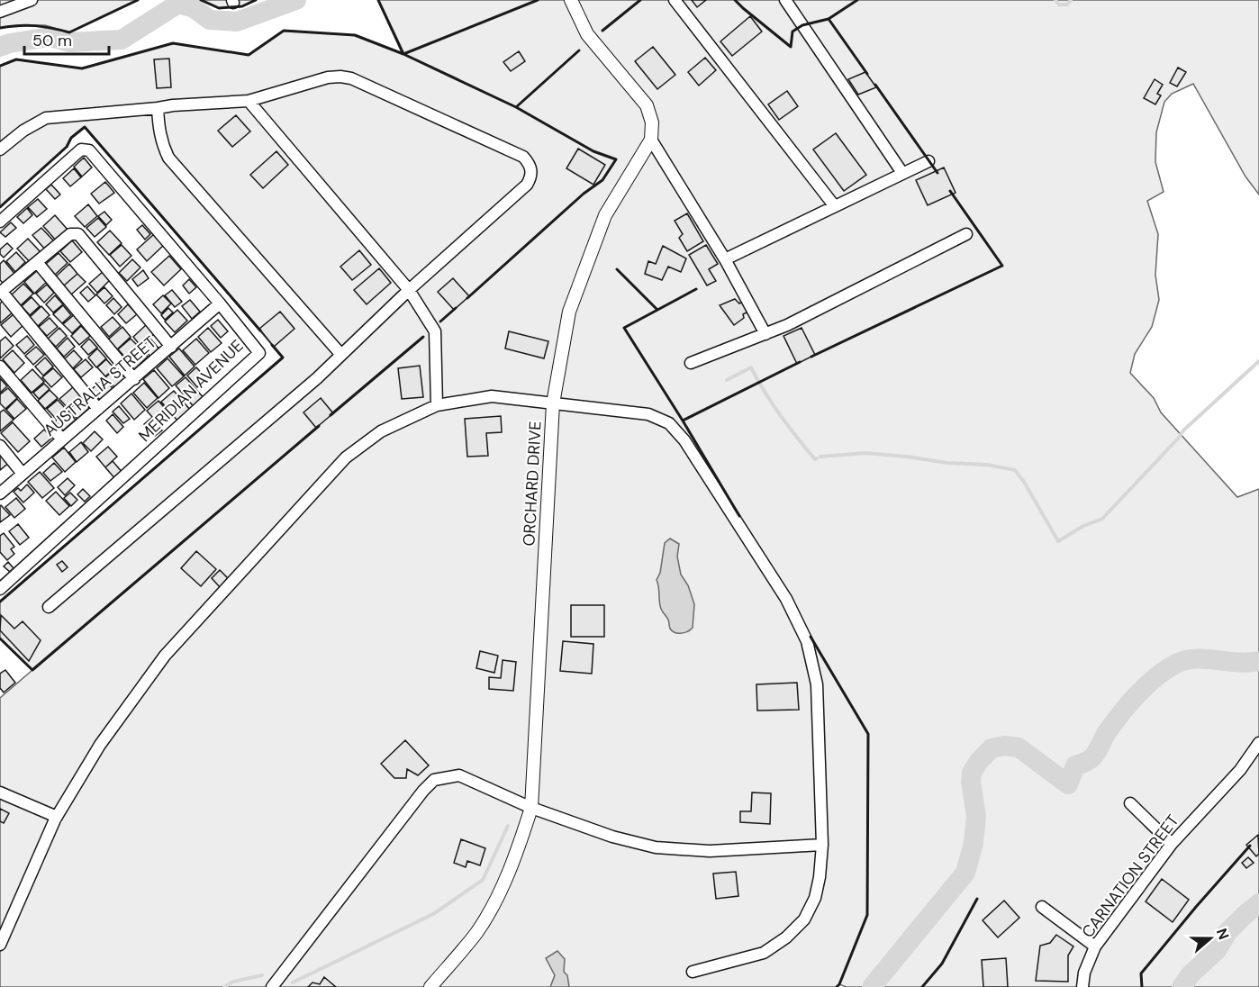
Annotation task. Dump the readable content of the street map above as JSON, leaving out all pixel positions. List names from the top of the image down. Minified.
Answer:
{"streets":{"street":["AUSTRALIA STREET","MERIDIAN AVENUE","ORCHARD DRIVE","CARNATION STREET"]},"crossings":[["AUSTRALIA STREET","MERIDIAN AVENUE"]],"scale_bar":"50 m","north":"right"}
